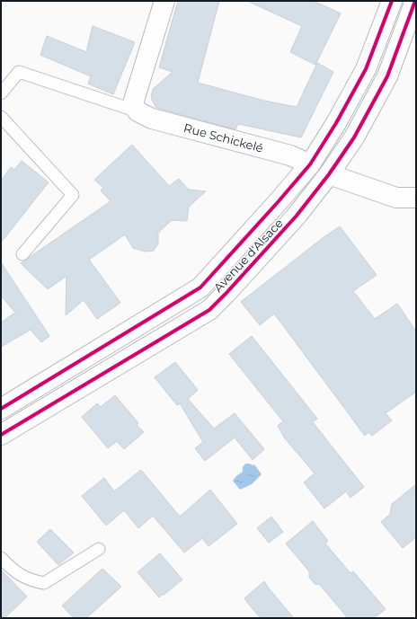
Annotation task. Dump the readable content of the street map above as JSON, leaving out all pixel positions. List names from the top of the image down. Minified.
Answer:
{"streets":{"main road":["Rue Schickelé","Avenue d'Alsace"]},"crossings":[["Rue Schickelé","Avenue d'Alsace"]]}
